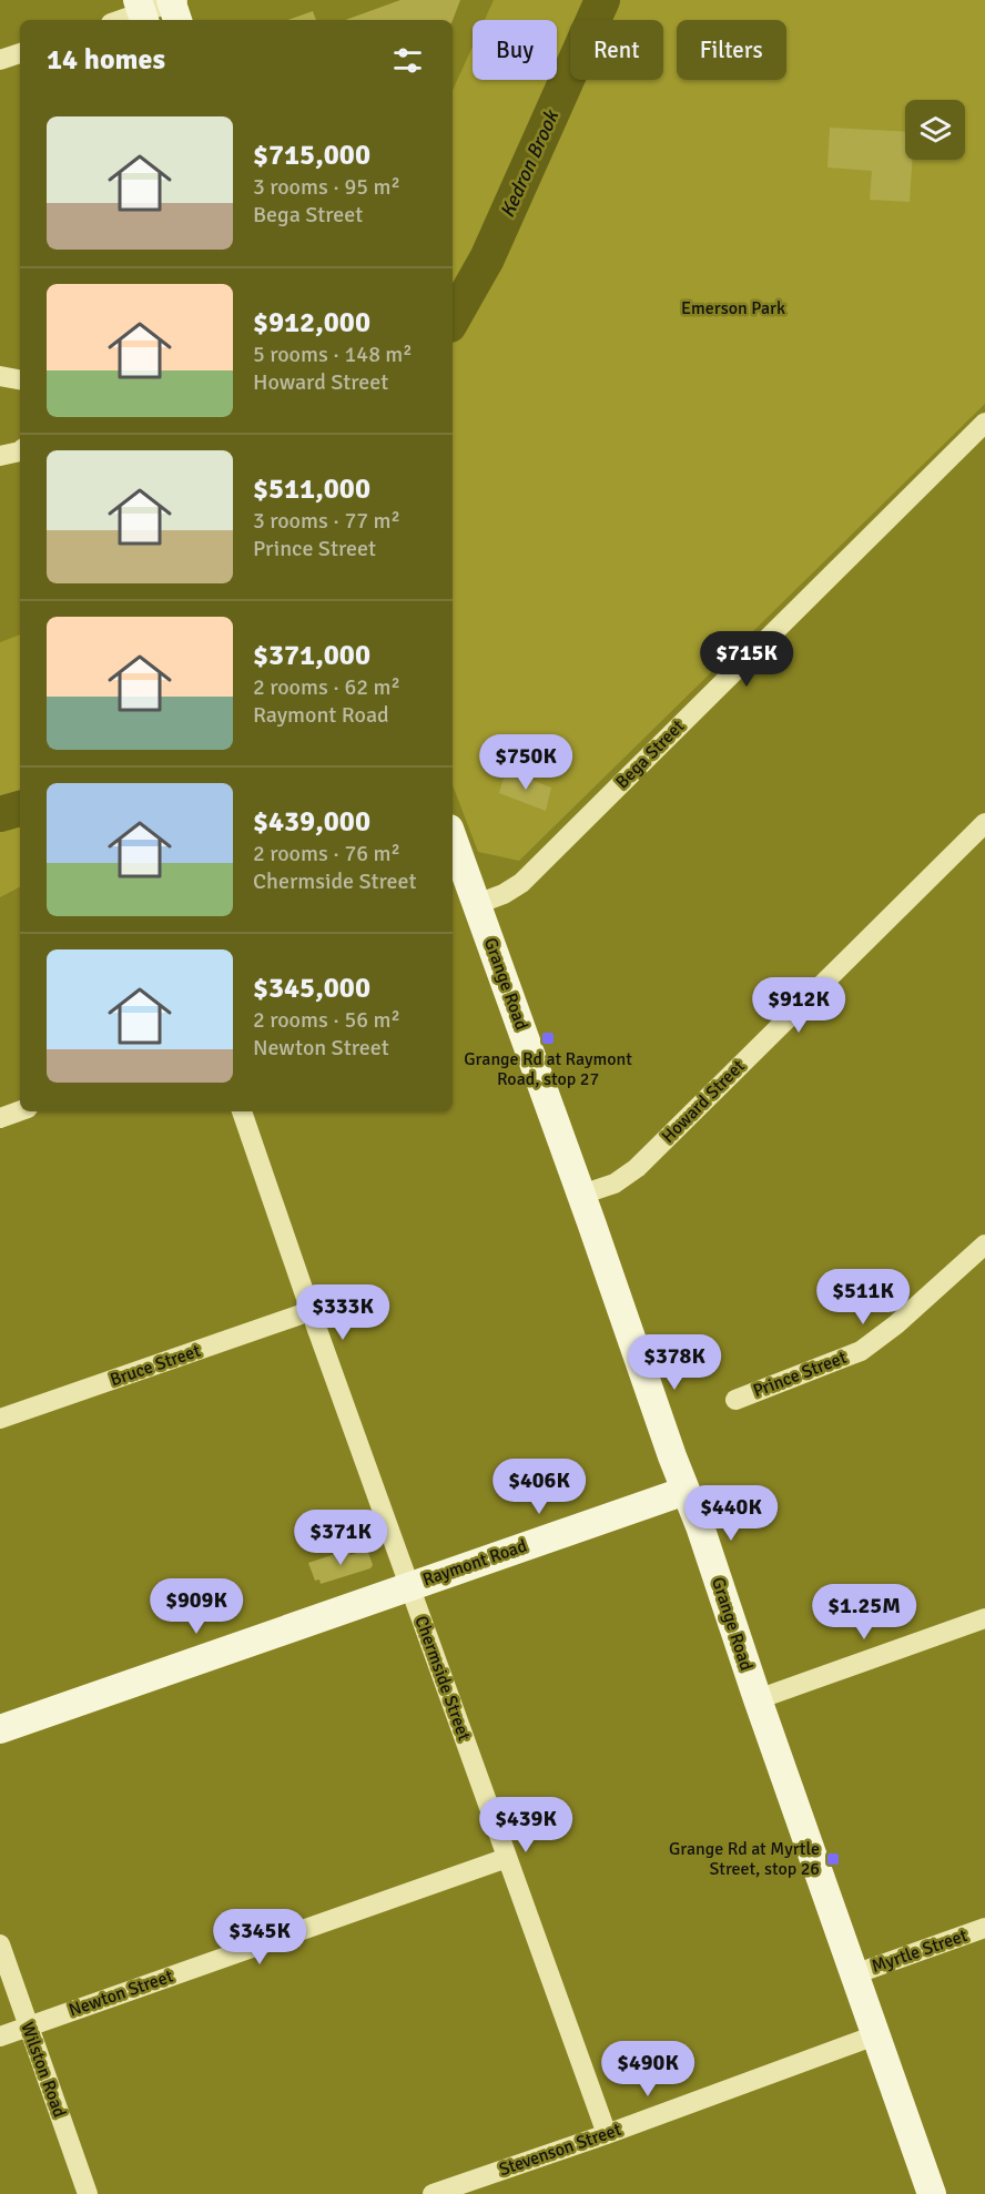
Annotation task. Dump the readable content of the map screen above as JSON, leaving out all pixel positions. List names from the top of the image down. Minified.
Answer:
{"streets":{"main road":["Grange Road","Raymont Road"],"street":["Bega Street","Howard Street","Bruce Street","Prince Street","Chermside Street","Myrtle Street","Newton Street","Wilston Road","Stevenson Street"]},"crossings":[["Bega Street","Grange Road"],["Grange Road","Howard Street"],["Grange Road","Raymont Road"],["Grange Road","Myrtle Street"],["Grange Road","Stevenson Street"],["Bruce Street","Chermside Street"],["Raymont Road","Chermside Street"],["Chermside Street","Newton Street"],["Chermside Street","Stevenson Street"],["Newton Street","Wilston Road"]],"water":["Kedron Brook"],"parks":["Emerson Park"],"places":{"transit":["Grange Rd at Raymont Road, stop 27","Grange Rd at Myrtle Street, stop 26"]},"page":{"chip":["Buy","Rent","Filters"],"heading":"14 homes","list":[{"name":"$715,000","note":"3 rooms · 95 m² · Bega Street"},{"name":"$912,000","note":"5 rooms · 148 m² · Howard Street"},{"name":"$511,000","note":"3 rooms · 77 m² · Prince Street"},{"name":"$371,000","note":"2 rooms · 62 m² · Raymont Road"},{"name":"$439,000","note":"2 rooms · 76 m² · Chermside Street"},{"name":"$345,000","note":"2 rooms · 56 m² · Newton Street"}],"price":["$715K","$750K","$912K","$511K","$333K","$378K","$406K","$440K","$371K","$909K","$1.25M","$439K","$345K","$490K"]}}
